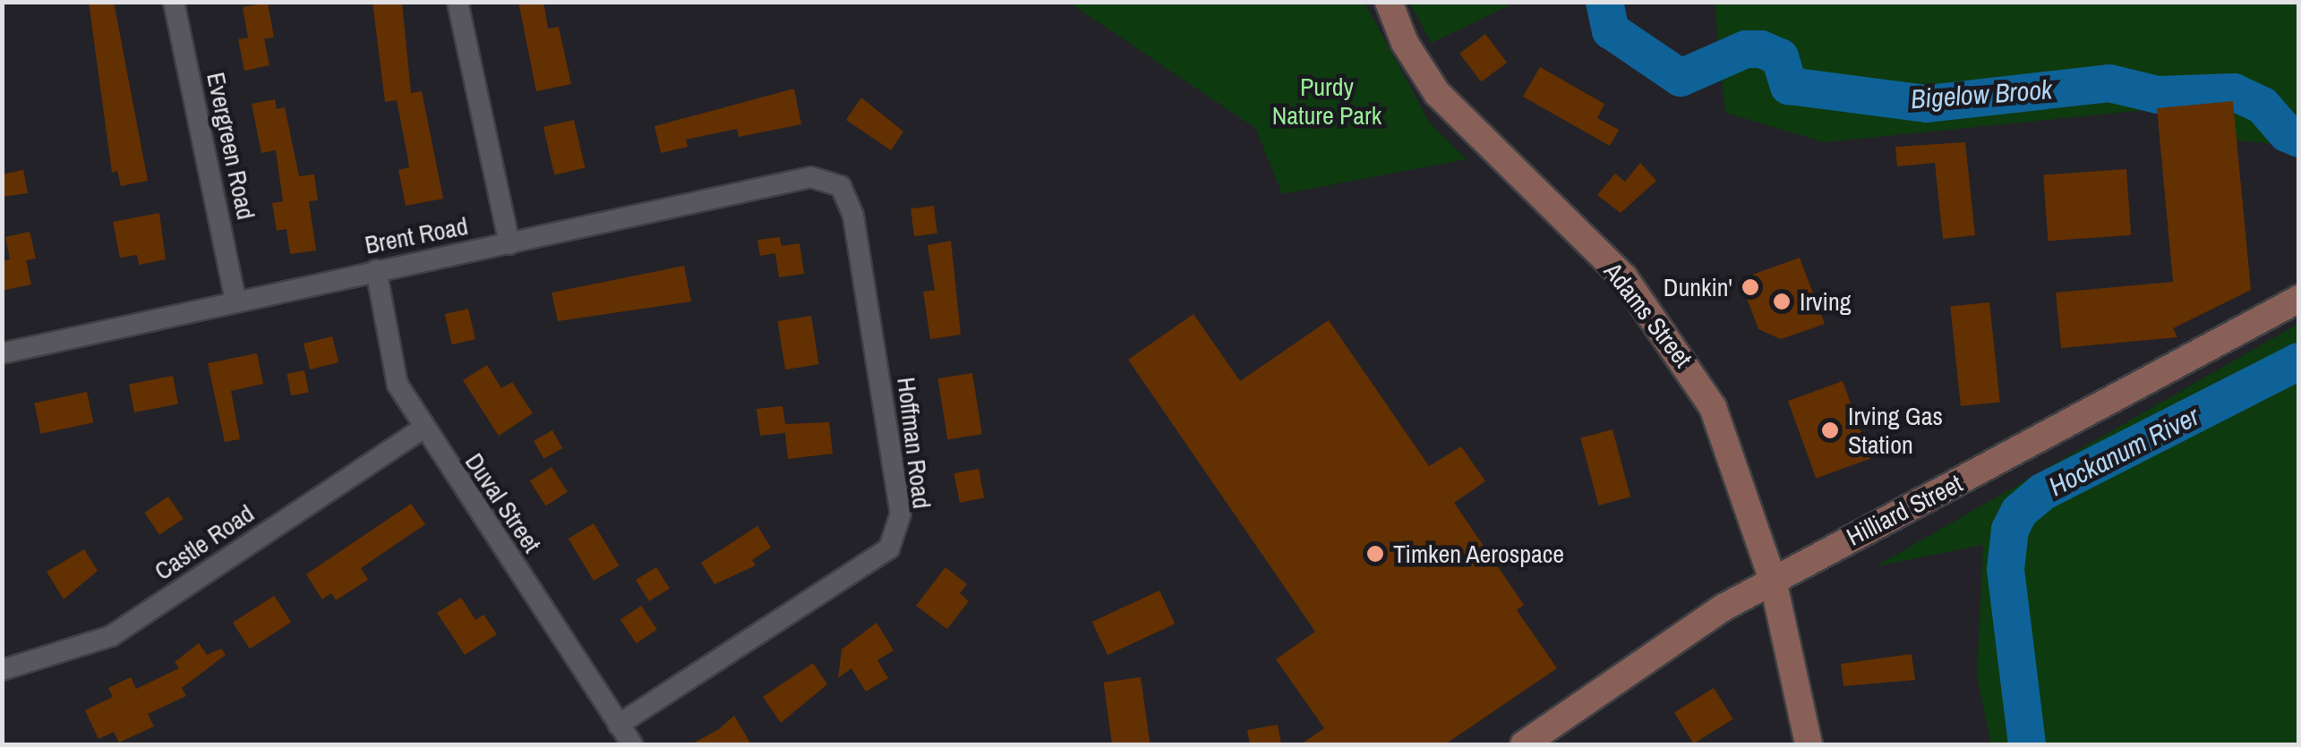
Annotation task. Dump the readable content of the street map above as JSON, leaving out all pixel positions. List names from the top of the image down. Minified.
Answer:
{"streets":{"street":["Evergreen Road","Brent Road","Adams Street","Hoffman Road","Duval Street","Hilliard Street","Castle Road"]},"crossings":[["Evergreen Road","Brent Road"],["Brent Road","Hoffman Road"],["Brent Road","Duval Street"],["Adams Street","Hilliard Street"],["Hoffman Road","Duval Street"],["Duval Street","Castle Road"]],"water":["Bigelow Brook","Hockanum River"],"parks":["Purdy Nature Park"],"places":["Dunkin'","Irving","Irving Gas Station","Timken Aerospace"]}
